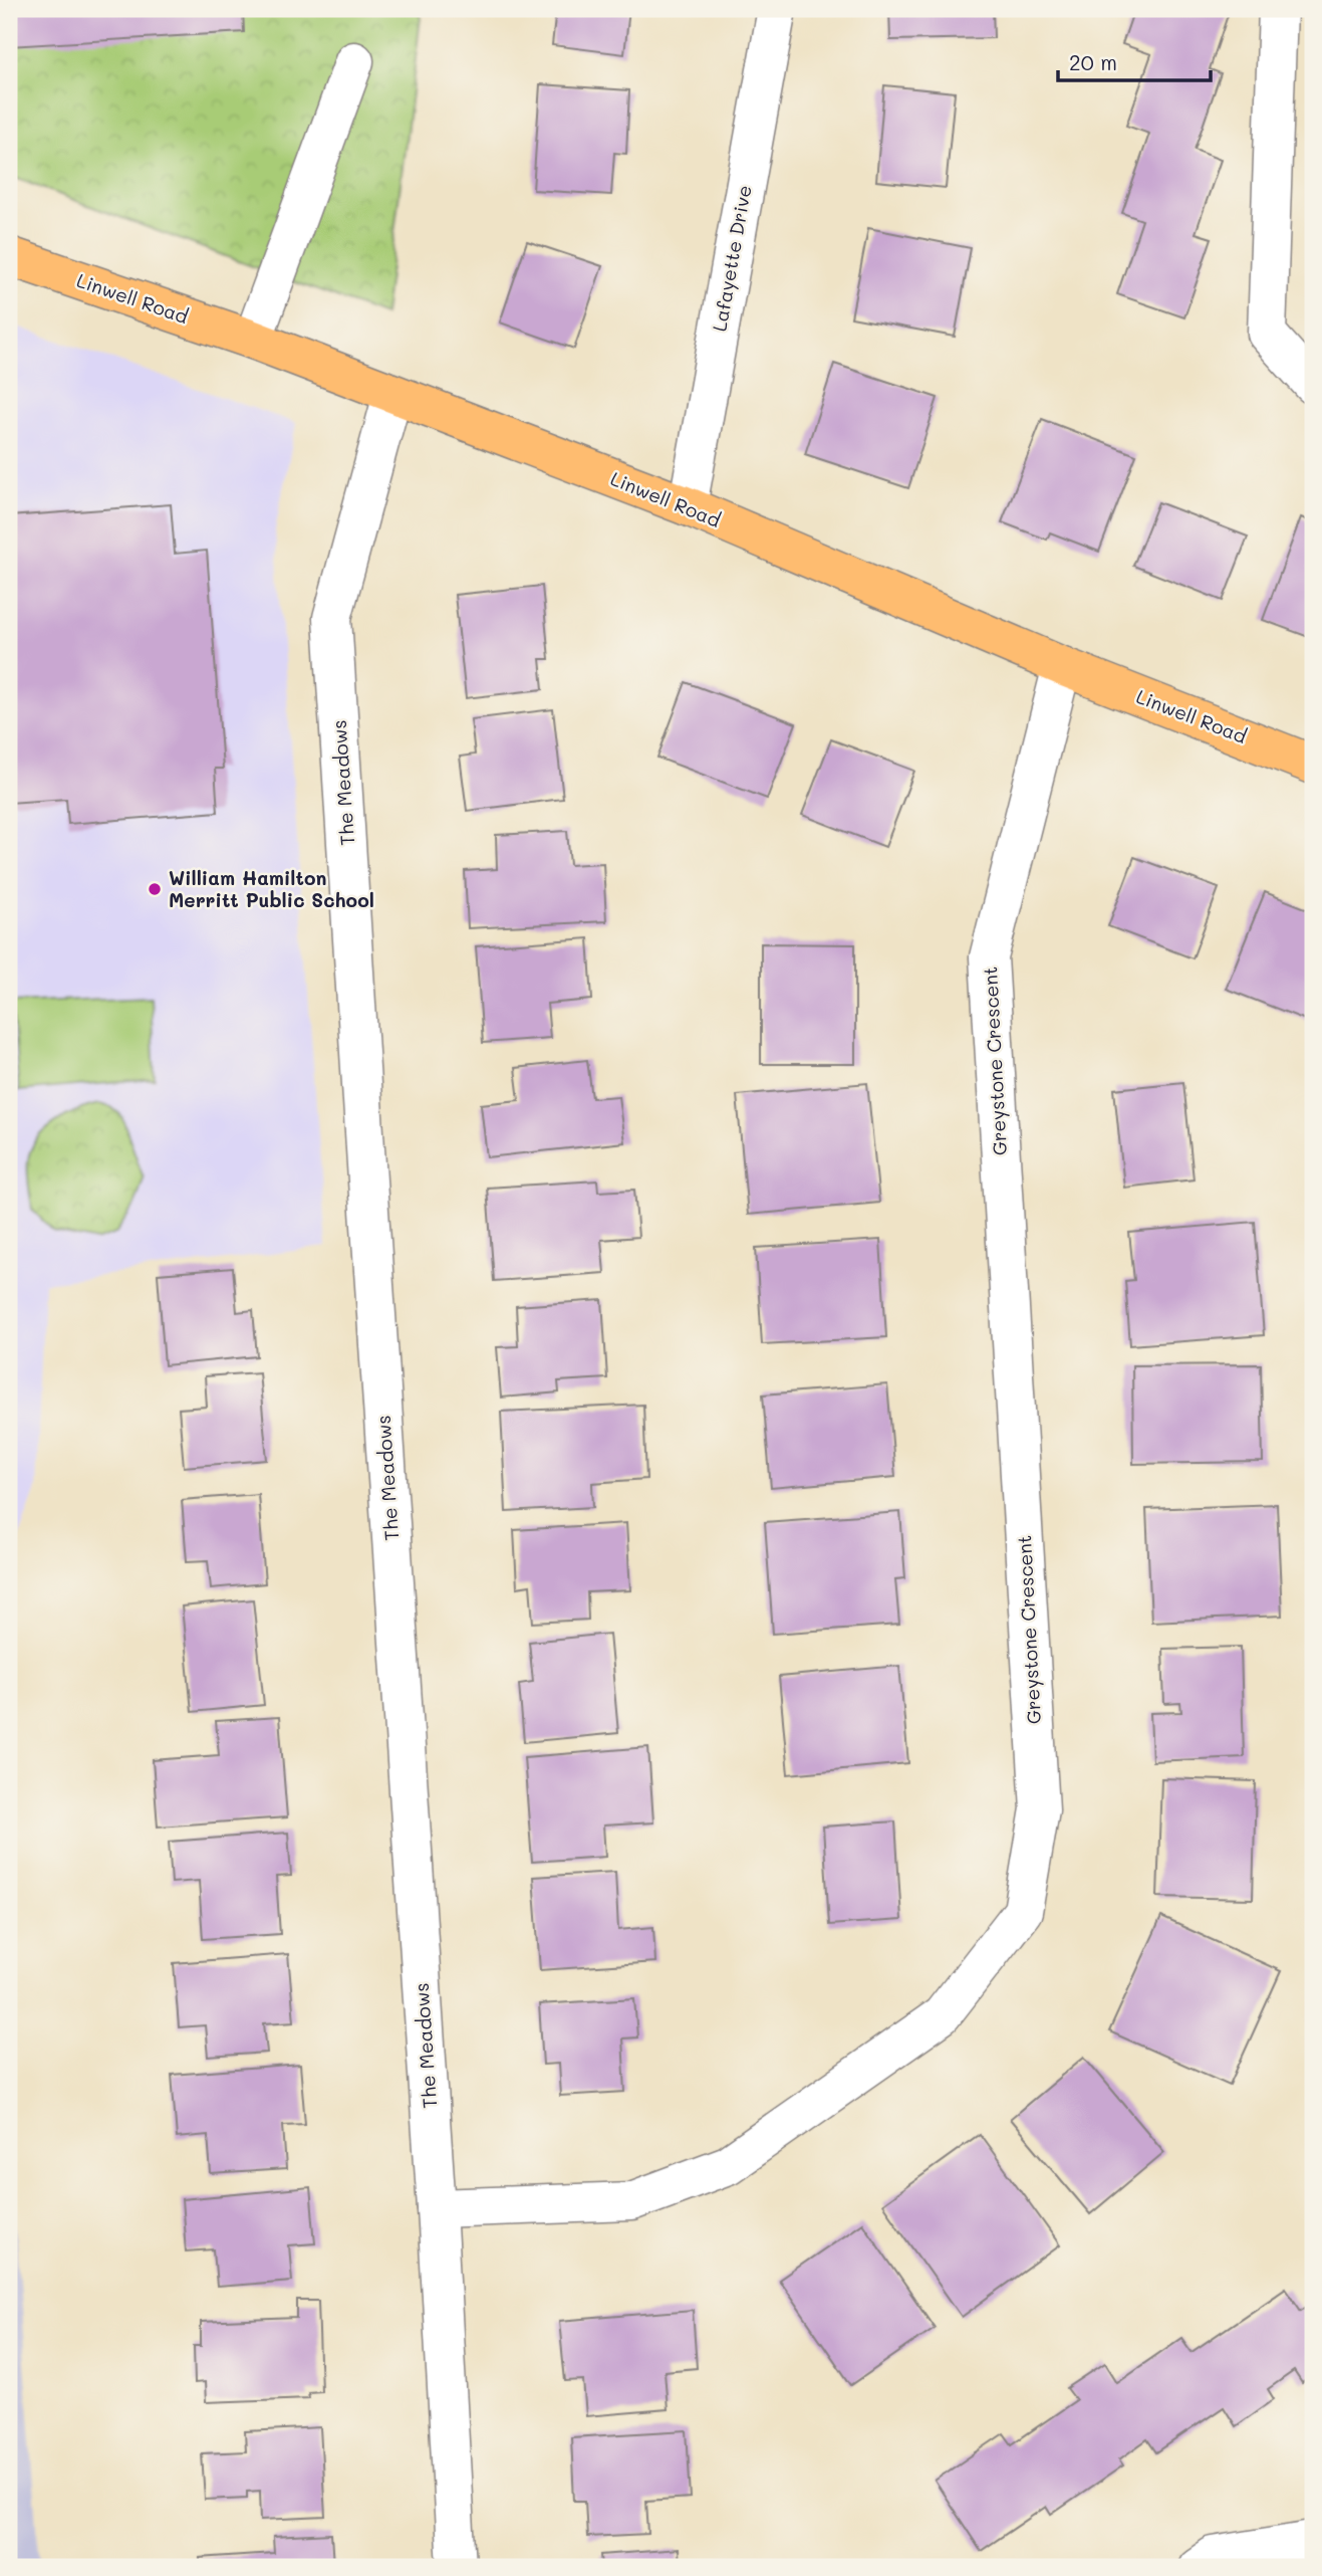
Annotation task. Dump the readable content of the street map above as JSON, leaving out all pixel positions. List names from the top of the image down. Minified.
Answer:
{"streets":{"main road":["Linwell Road"],"street":["Lafayette Drive","The Meadows","Greystone Crescent"]},"crossings":[["Lafayette Drive","Linwell Road"],["Linwell Road","The Meadows"],["Linwell Road","Greystone Crescent"],["The Meadows","Greystone Crescent"]],"places":["William Hamilton Merritt Public School"],"scale_bar":"20 m"}
